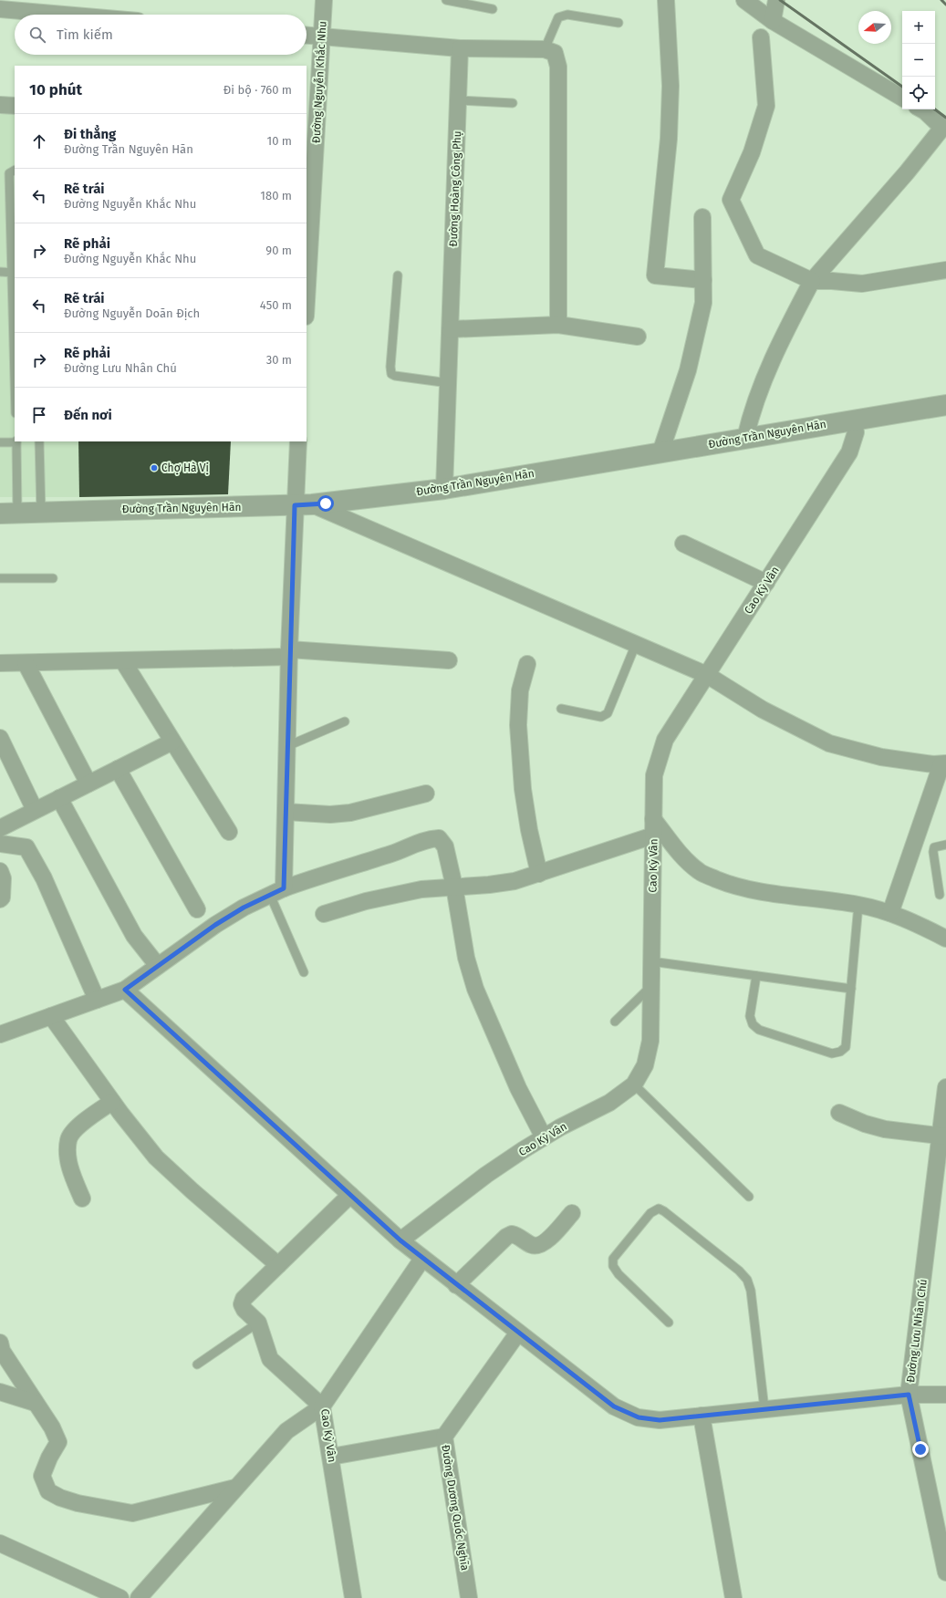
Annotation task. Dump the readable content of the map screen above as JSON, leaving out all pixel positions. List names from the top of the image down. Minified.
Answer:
{"streets":{"street":["Đường Nguyễn Khắc Nhu","Đường Hoàng Công Phụ","Đường Trần Nguyên Hãn","Cao Kỳ Vân","Đường Lưu Nhân Chú","Đường Dương Quốc Nghĩa"]},"crossings":[["Đường Hoàng Công Phụ","Đường Trần Nguyên Hãn"],["Đường Trần Nguyên Hãn","Cao Kỳ Vân"]],"places":["Chợ Hà Vị"],"north":"left","page":{"map_buttons":["+","−"],"search":"Tìm kiếm","heading":["10 phút","Đi bộ · 760 m"],"list":[["Đi thẳng","Đường Trần Nguyên Hãn","10 m"],["Rẽ trái","Đường Nguyễn Khắc Nhu","180 m"],["Rẽ phải","Đường Nguyễn Khắc Nhu","90 m"],["Rẽ trái","Đường Nguyễn Doãn Địch","450 m"],["Rẽ phải","Đường Lưu Nhân Chú","30 m"],"Đến nơi"]}}
